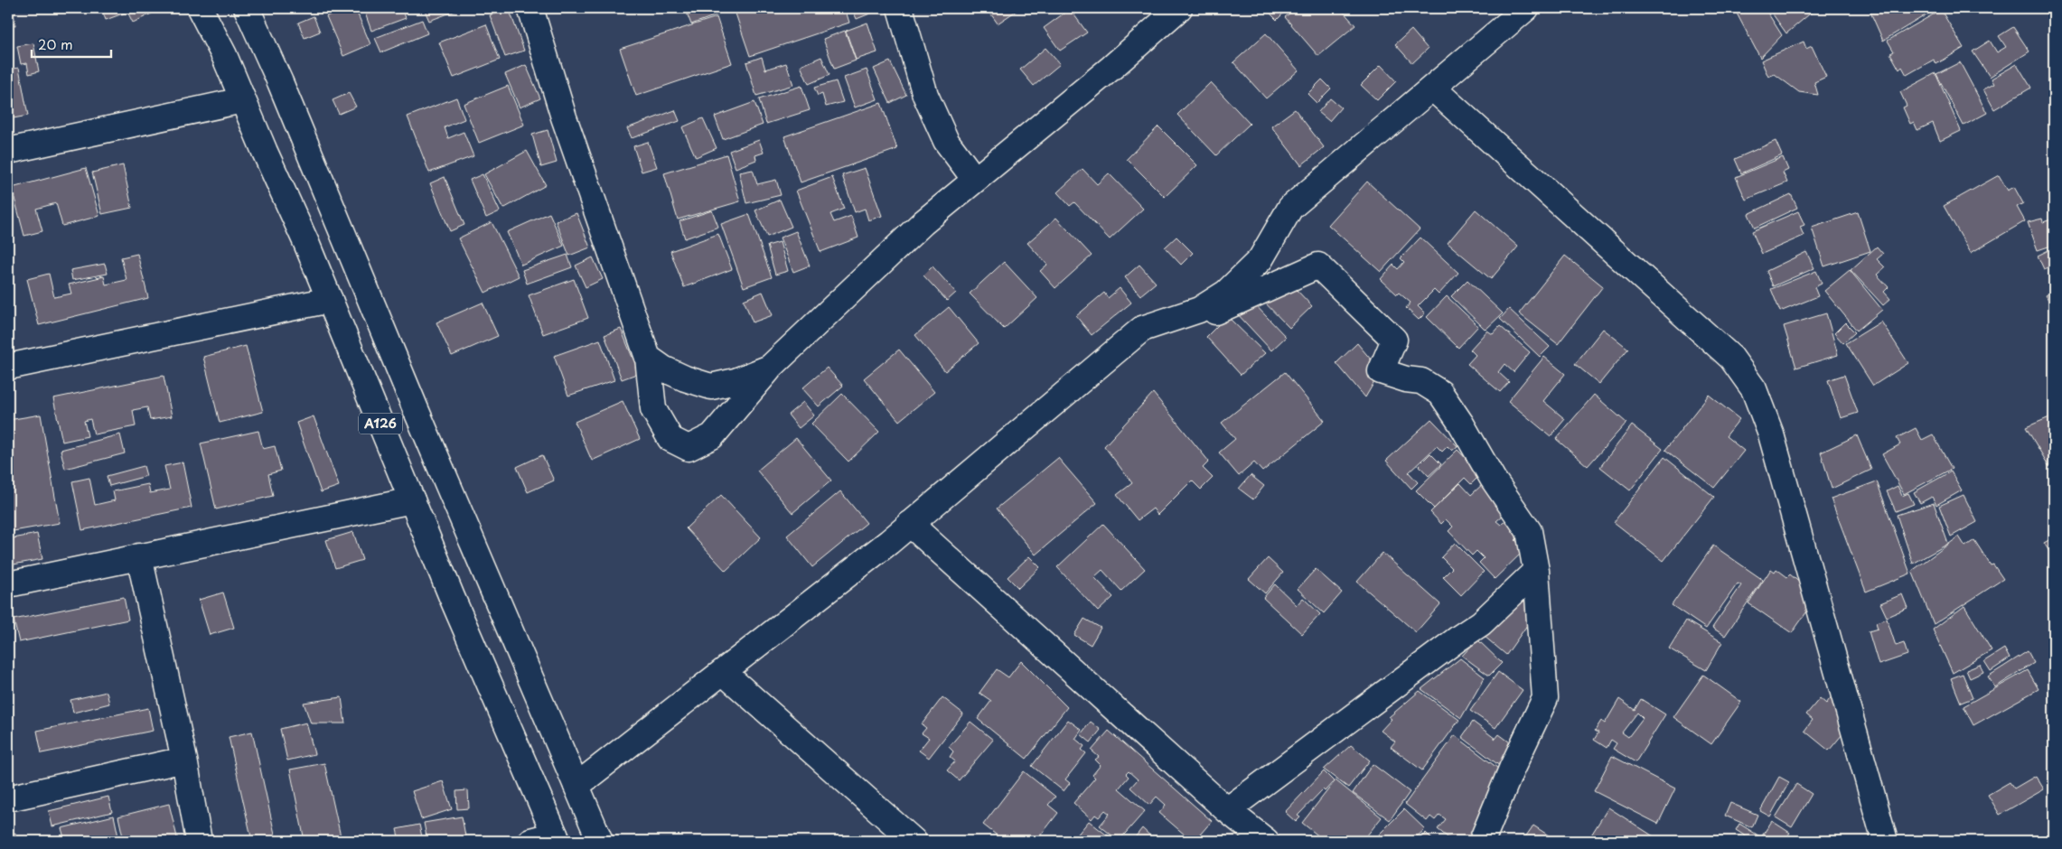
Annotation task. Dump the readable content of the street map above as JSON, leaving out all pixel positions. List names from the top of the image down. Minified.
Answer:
{"streets":{"main road":["A126"]},"scale_bar":"20 m"}
